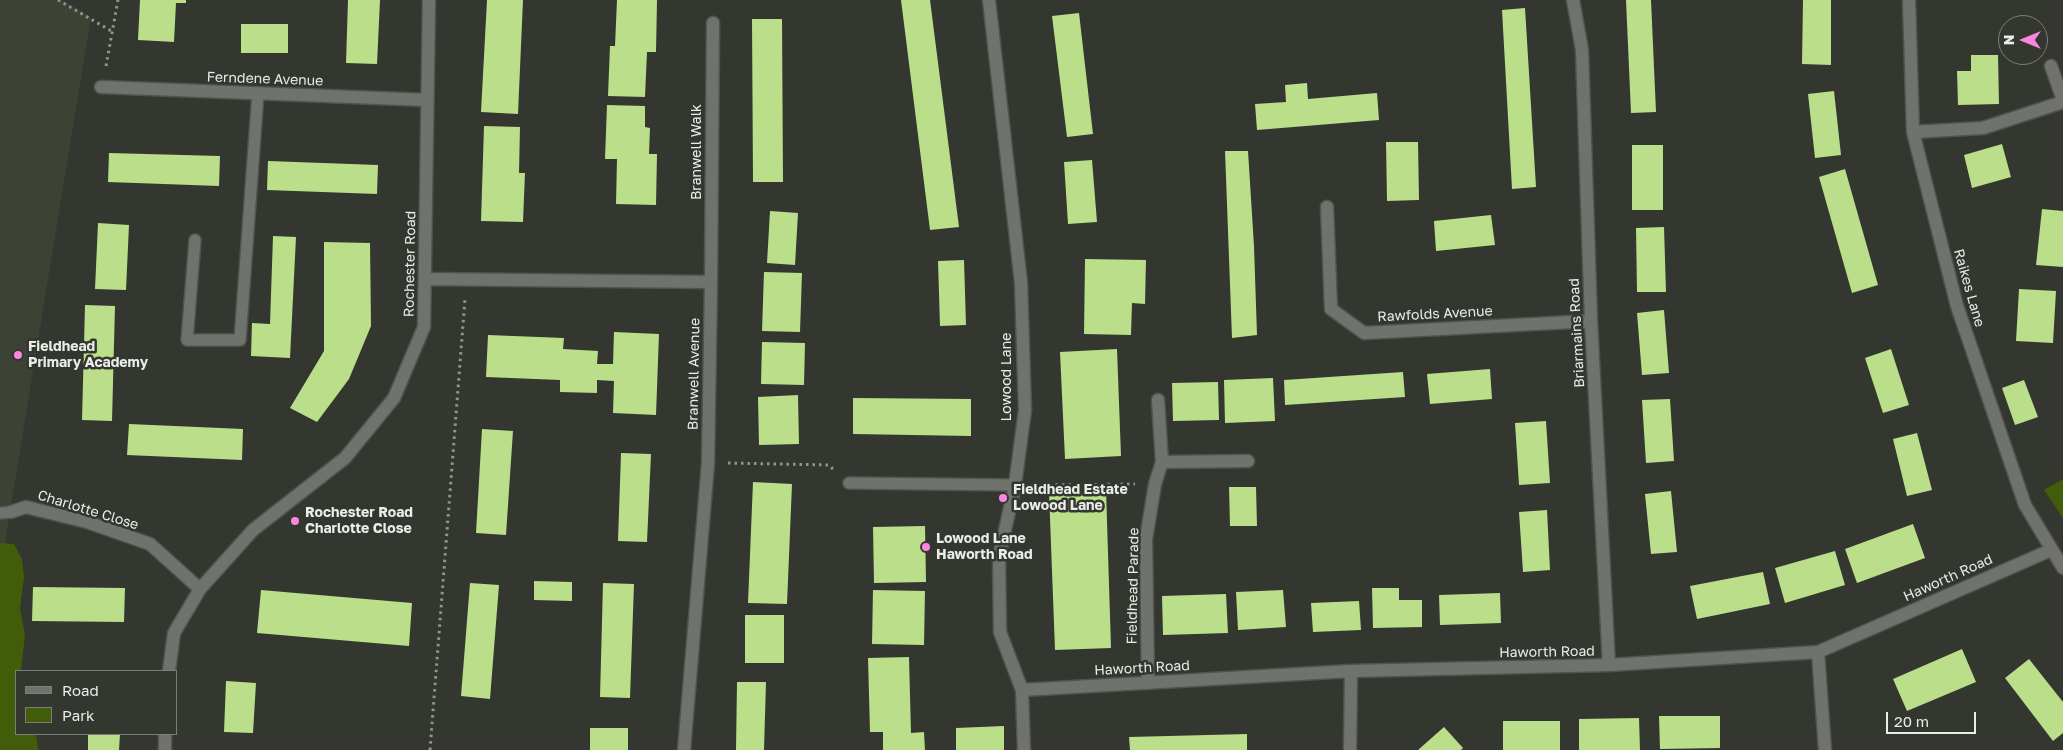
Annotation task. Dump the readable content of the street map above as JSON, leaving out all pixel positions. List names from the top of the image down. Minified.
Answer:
{"streets":{"street":["Ferndene Avenue","Branwell Walk","Rochester Road","Raikes Lane","Rawfolds Avenue","Briarmains Road","Branwell Avenue","Lowood Lane","Charlotte Close","Haworth Road","Fieldhead Parade"]},"crossings":[["Ferndene Avenue","Rochester Road"],["Branwell Walk","Branwell Avenue"],["Rochester Road","Charlotte Close"],["Raikes Lane","Haworth Road"],["Rawfolds Avenue","Briarmains Road"],["Briarmains Road","Haworth Road"],["Lowood Lane","Haworth Road"],["Haworth Road","Fieldhead Parade"]],"places":["Fieldhead Primary Academy","Fieldhead Estate Lowood Lane","Rochester Road Charlotte Close","Lowood Lane Haworth Road"],"legend":["Road","Park"],"scale_bar":"20 m","north":"left"}
